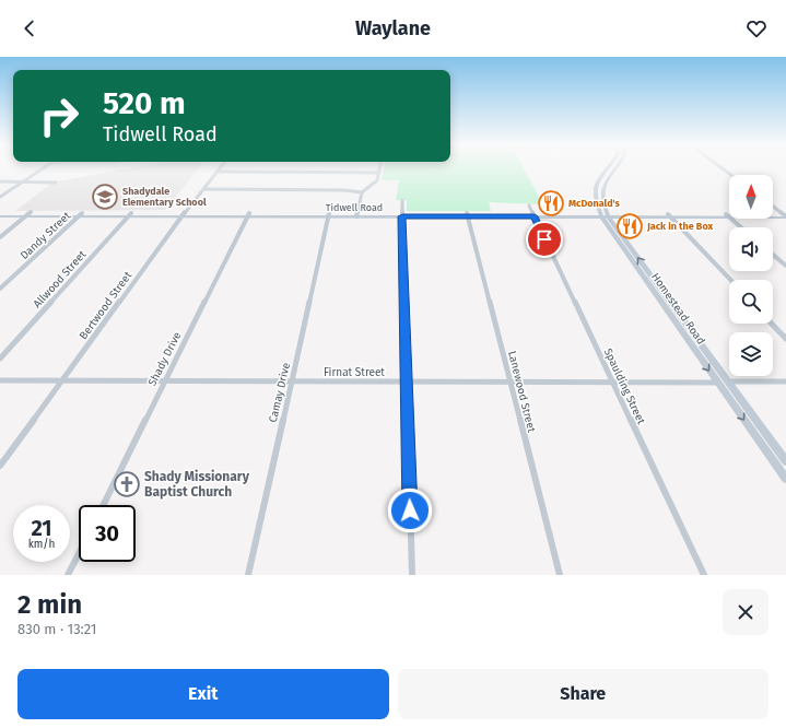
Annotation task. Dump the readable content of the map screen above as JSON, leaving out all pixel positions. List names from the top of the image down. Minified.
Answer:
{"streets":{"main road":["Tidwell Road","Homestead Road"],"street":["Dandy Street","Allwood Street","Bertwood Street","Shady Drive","Firnat Street","Spaulding Street","Lanewood Street","Camay Drive"]},"crossings":[["Tidwell Road","Dandy Street"],["Tidwell Road","Allwood Street"],["Tidwell Road","Bertwood Street"],["Tidwell Road","Homestead Road"],["Tidwell Road","Shady Drive"],["Tidwell Road","Spaulding Street"],["Tidwell Road","Lanewood Street"],["Tidwell Road","Camay Drive"],["Bertwood Street","Firnat Street"],["Homestead Road","Firnat Street"],["Shady Drive","Firnat Street"],["Firnat Street","Spaulding Street"],["Firnat Street","Lanewood Street"],["Firnat Street","Camay Drive"]],"places":{"school or university":["Shadydale Elementary School"],"restaurant":["McDonald's","Jack in the Box"],"church":["Shady Missionary Baptist Church"]},"north":"top","page":{"header":"Waylane","turn":["520 m","Tidwell Road"],"speed":"21 km/h","limit":"30","heading":["2 min","830 m · 13:21"],"buttons":["Exit","Share"]}}
